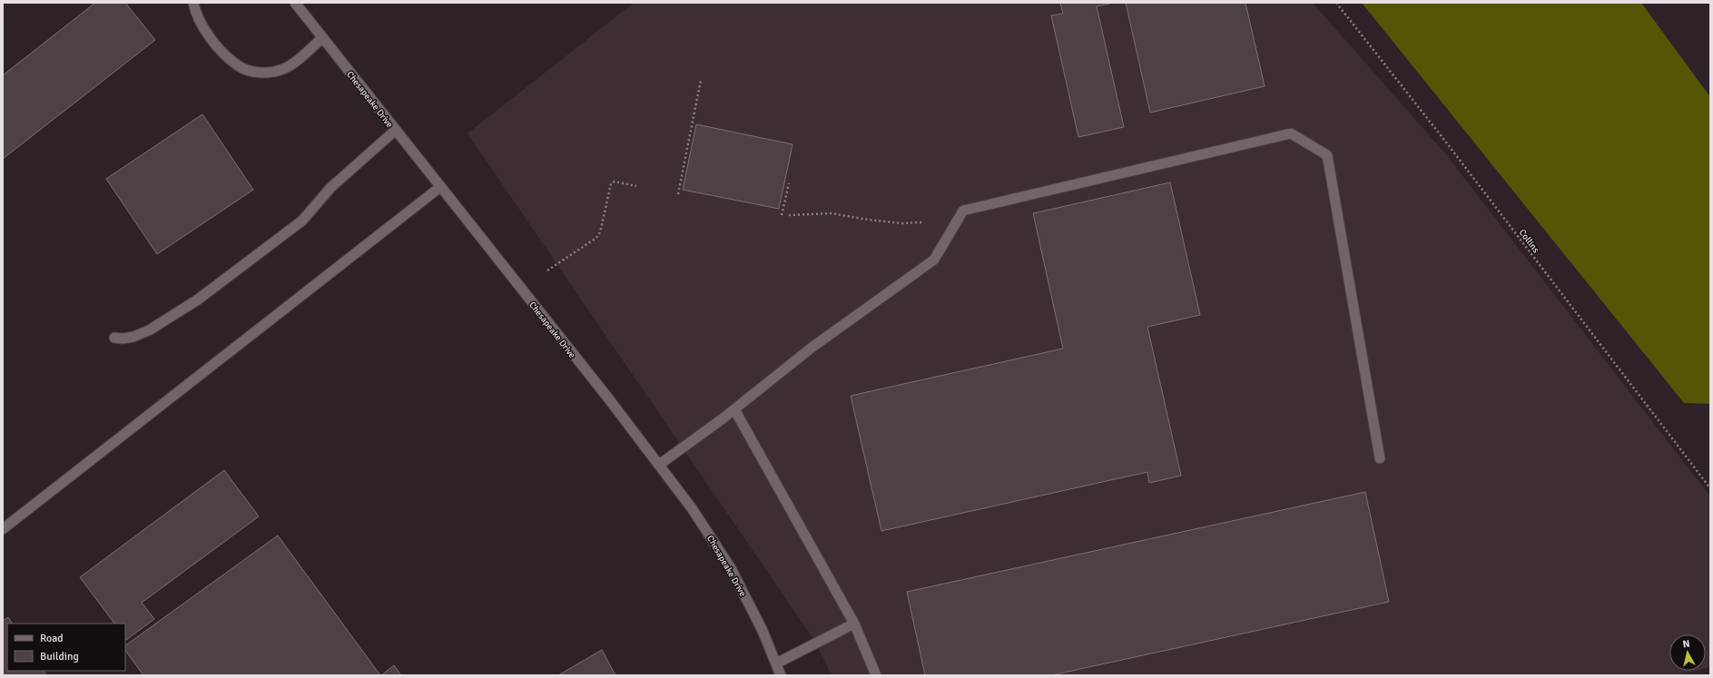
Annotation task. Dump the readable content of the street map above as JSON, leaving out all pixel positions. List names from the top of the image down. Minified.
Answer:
{"streets":{"street":["Chesapeake Drive"],"path":["Collins"]},"legend":["Road","Building"],"north":"top"}
